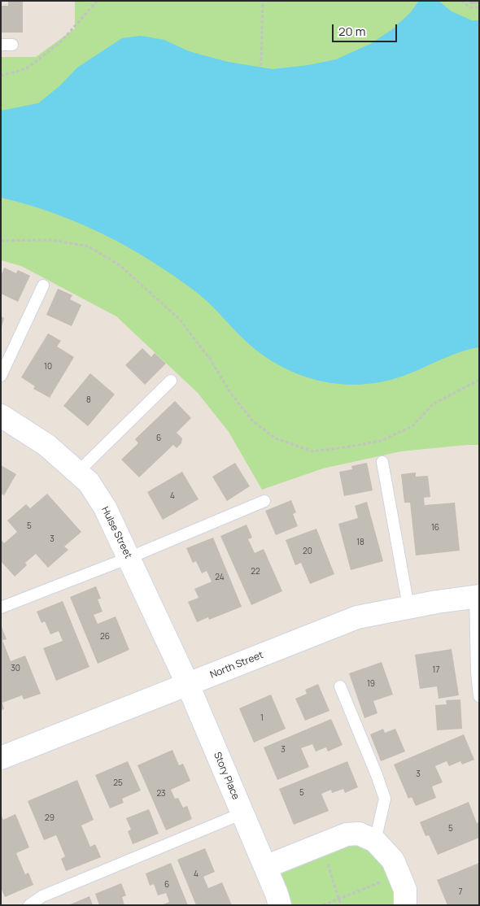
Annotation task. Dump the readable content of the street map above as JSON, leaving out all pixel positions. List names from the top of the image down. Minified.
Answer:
{"streets":{"street":["Hulse Street","North Street","Story Place"]},"crossings":[["Hulse Street","North Street"],["Hulse Street","Story Place"],["North Street","Story Place"]],"house_numbers":["10","8","6","4","5","16","3","18","20","22","24","26","30","17","19","1","3","3","25","5","23","29","5","4","6","7"],"scale_bar":"20 m"}
